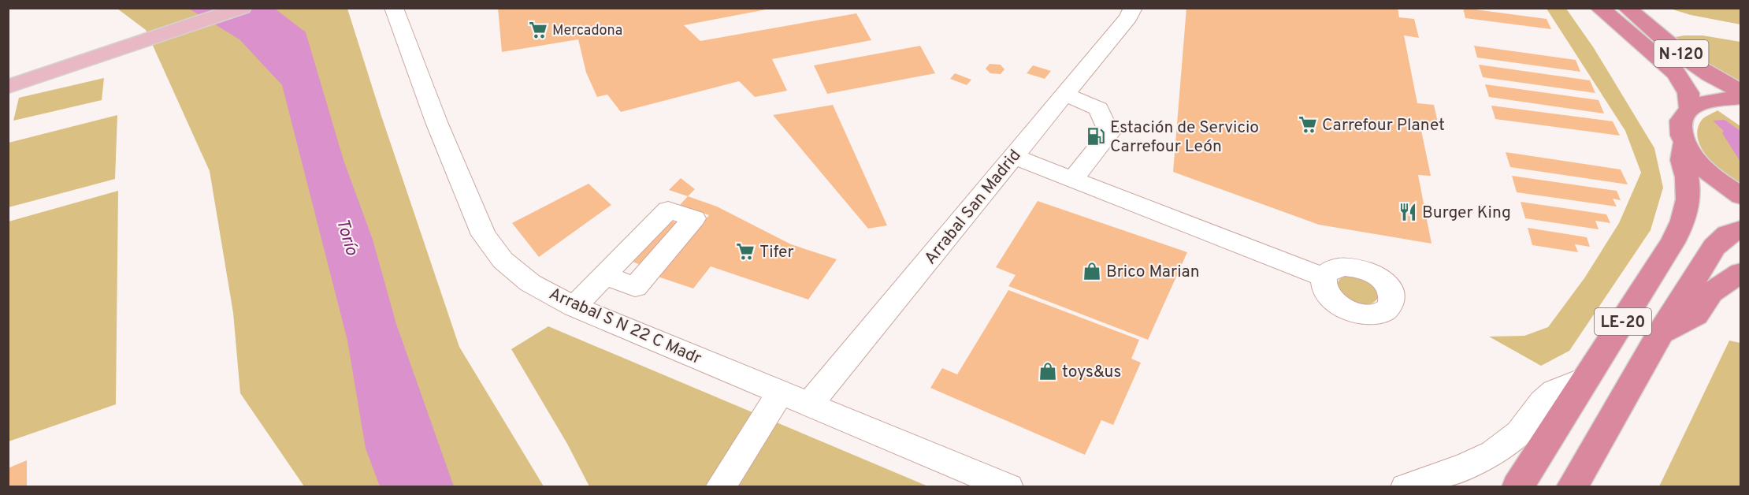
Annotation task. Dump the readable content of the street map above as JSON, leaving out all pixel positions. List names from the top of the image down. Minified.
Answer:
{"streets":{"highway":["N-120","LE-20"],"street":["Arrabal San Madrid","Arrabal S N 22 C Madr"]},"crossings":[["Arrabal San Madrid","Arrabal S N 22 C Madr"]],"water":["Torío"],"places":{"supermarket":["Mercadona","Carrefour Planet","Tifer"],"fuel station":["Estación de Servicio Carrefour León"],"restaurant":["Burger King"],"shop":["Brico Marian","toys&us"]}}
